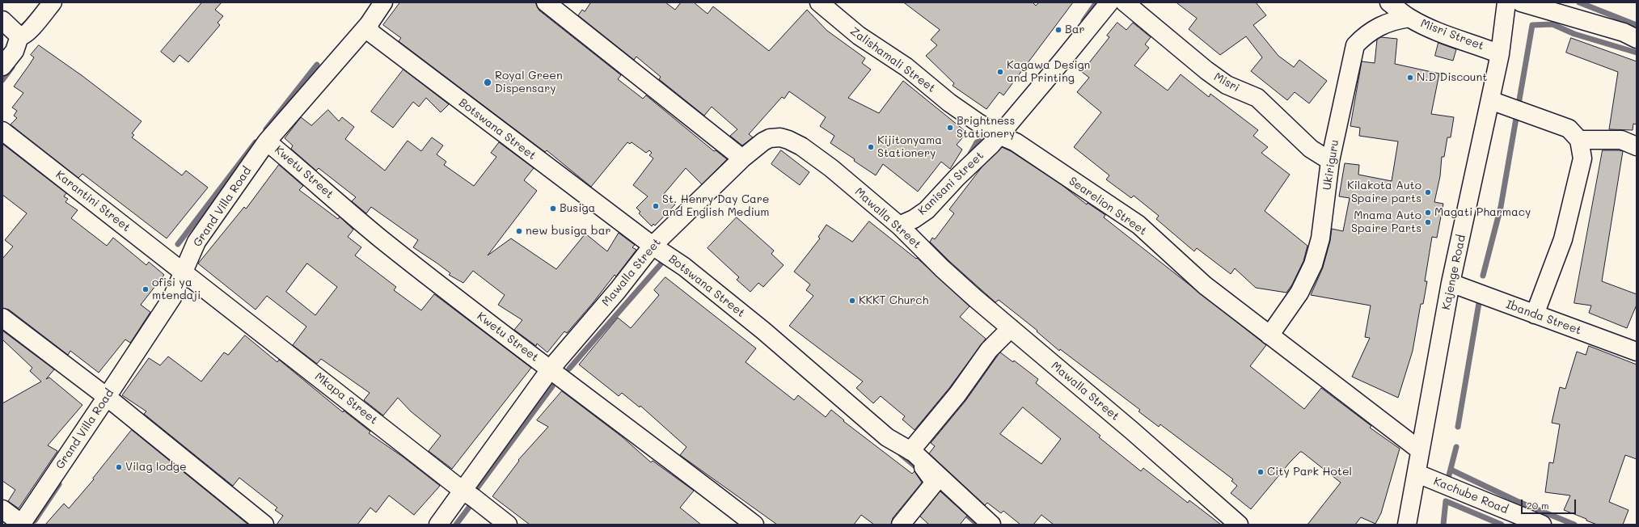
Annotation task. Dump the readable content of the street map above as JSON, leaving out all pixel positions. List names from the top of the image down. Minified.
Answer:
{"streets":{"street":["Misri Street","Zalishamali Street","Misri","Botswana Street","Ukiriguru","Kwetu Street","Kanisani Street","Karantini Street","Searelion Street","Grand Villa Road","Mawalla Street","Kajenge Road","Ibanda Street","Mkapa Street","Kachube Road"]},"crossings":[["Misri Street","Ukiriguru"],["Misri Street","Kajenge Road"],["Zalishamali Street","Kanisani Street"],["Zalishamali Street","Searelion Street"],["Misri","Ukiriguru"],["Botswana Street","Grand Villa Road"],["Botswana Street","Mawalla Street"],["Ukiriguru","Searelion Street"],["Kwetu Street","Grand Villa Road"],["Kwetu Street","Mawalla Street"],["Kanisani Street","Searelion Street"],["Kanisani Street","Mawalla Street"],["Karantini Street","Grand Villa Road"],["Karantini Street","Mkapa Street"],["Searelion Street","Kajenge Road"],["Grand Villa Road","Mkapa Street"],["Mawalla Street","Mkapa Street"],["Kajenge Road","Ibanda Street"],["Kajenge Road","Kachube Road"]],"places":["Bar","Kagawa Design and Printing","N.D Discount","Royal Green Dispensary","Brightness Stationery","Kijitonyama Stationery","Kilakota Auto Spaire parts","St. Henry Day Care and English Medium","Busiga","Magati Pharmacy","Mnama Auto Spaire Parts","new busiga bar","ofisi ya mtendaji","KKKT Church","Vilag lodge","City Park Hotel"],"scale_bar":"20 m"}
